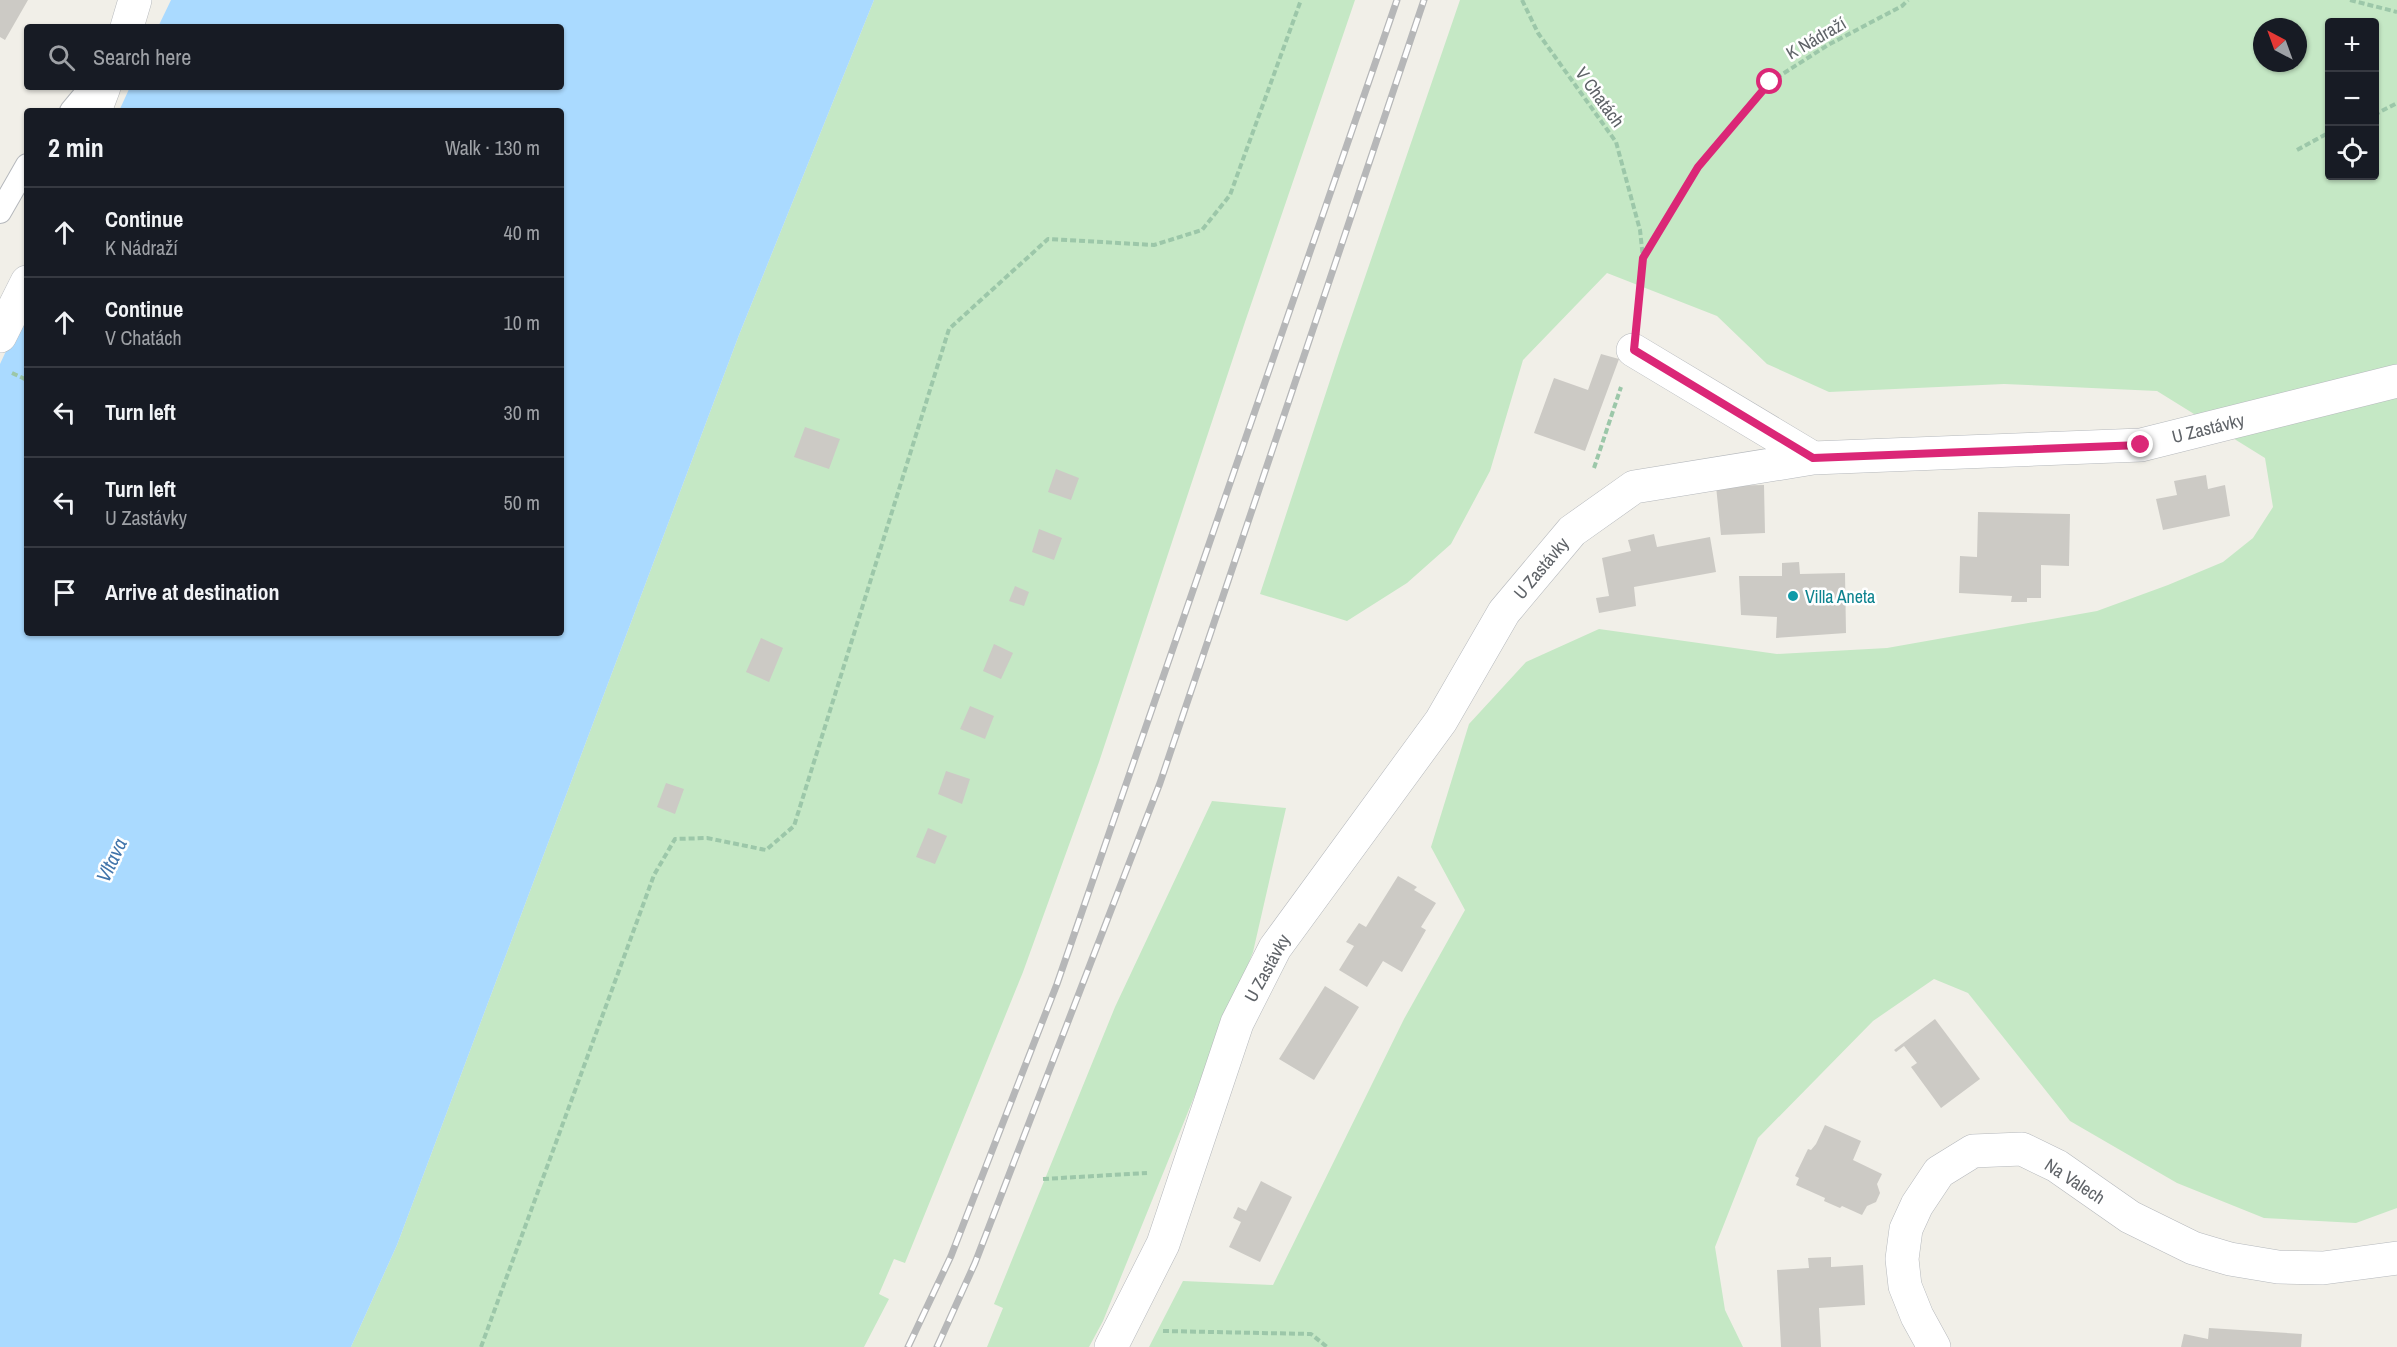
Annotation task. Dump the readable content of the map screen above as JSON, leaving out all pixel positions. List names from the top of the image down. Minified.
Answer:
{"streets":{"street":["U Zastávky","Na Valech"],"path":["K Nádraží","V Chatách"]},"crossings":[["K Nádraží","V Chatách"]],"water":["Vltava"],"places":["Villa Aneta"],"north":"top left","page":{"map_buttons":["+","−"],"search":"Search here","heading":["2 min","Walk · 130 m"],"list":[["Continue","K Nádraží","40 m"],["Continue","V Chatách","10 m"],["Turn left","30 m"],["Turn left","U Zastávky","50 m"],"Arrive at destination"]}}
